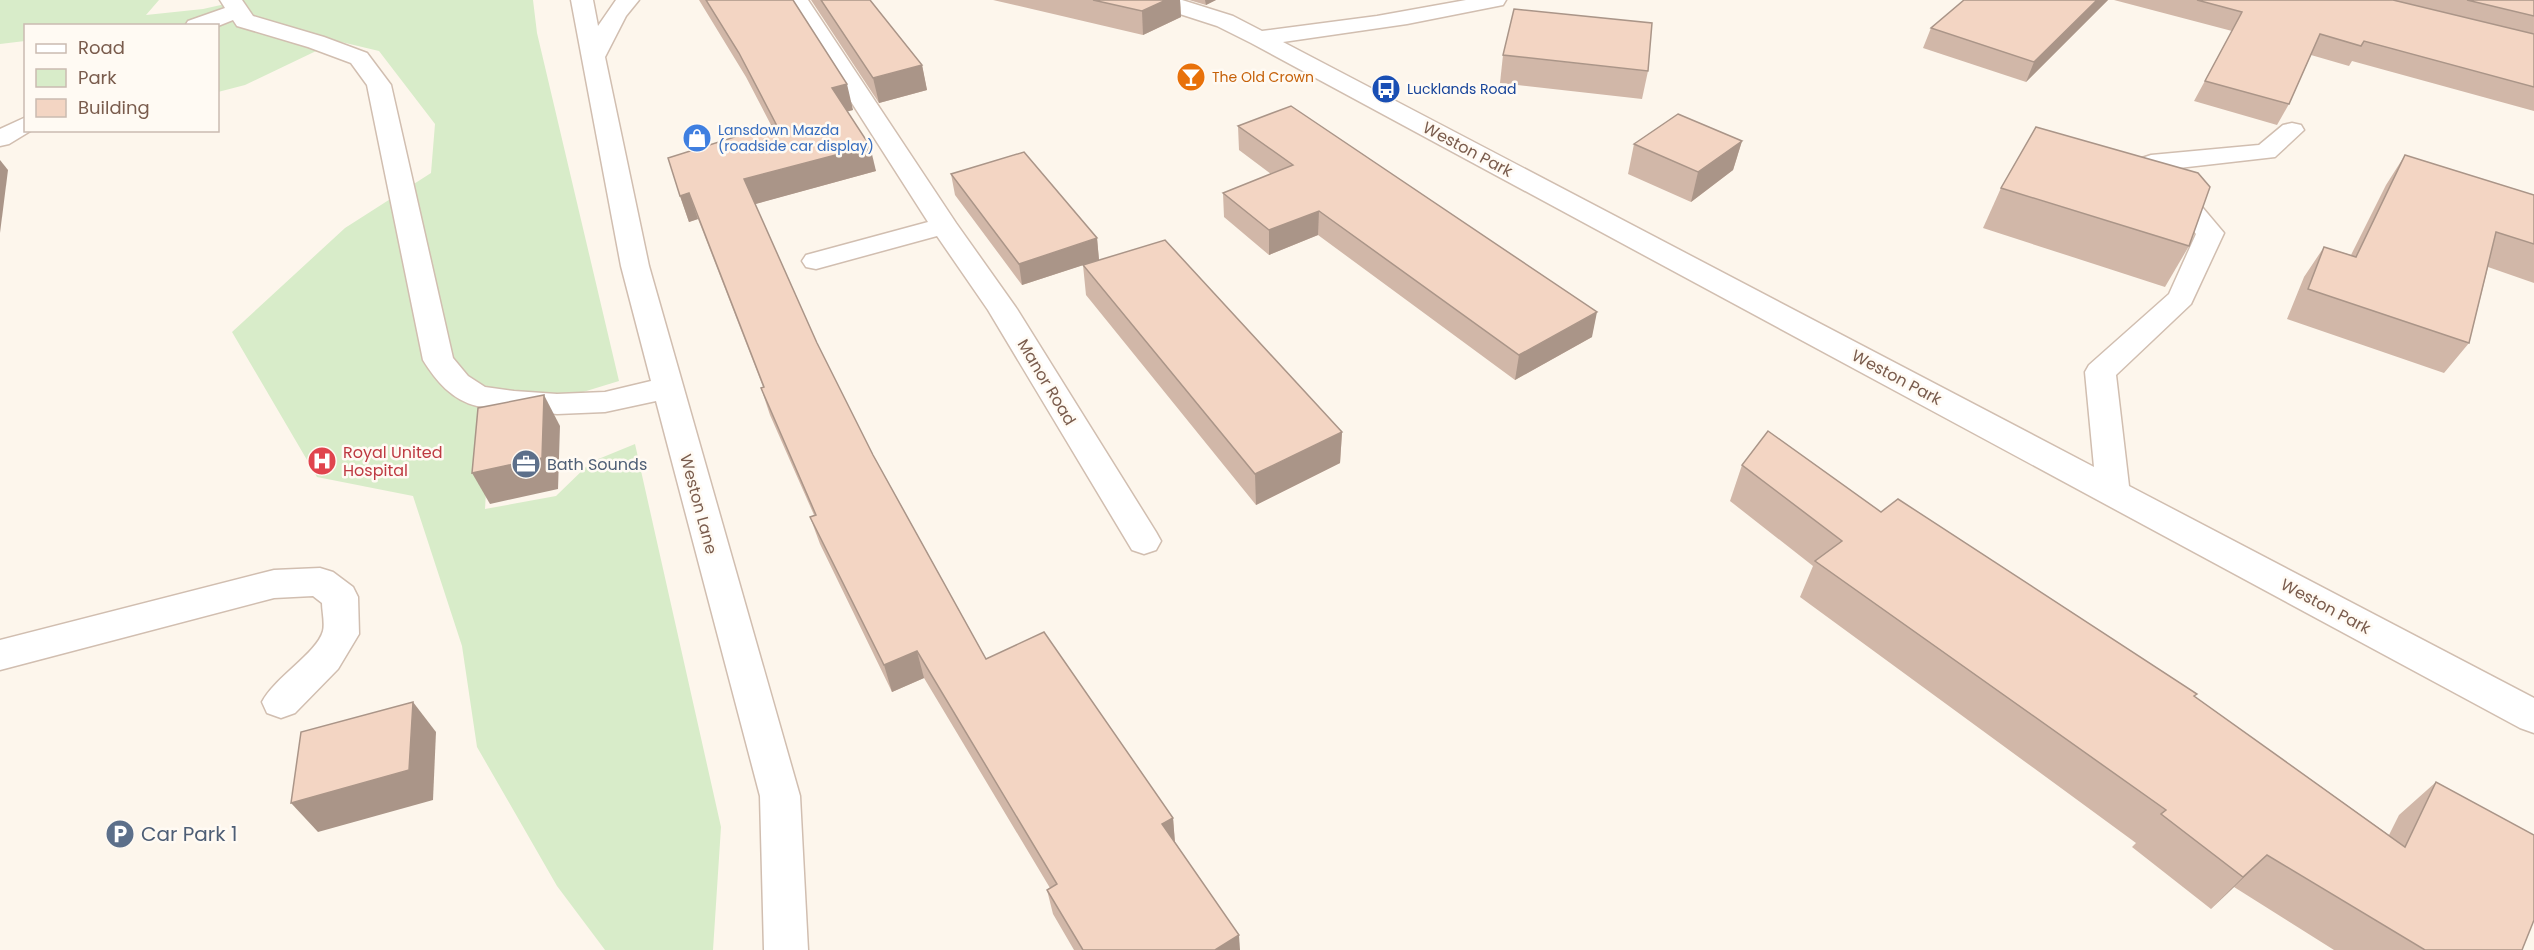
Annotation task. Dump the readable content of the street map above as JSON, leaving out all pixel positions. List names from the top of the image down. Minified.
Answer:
{"streets":{"street":["Weston Park","Manor Road","Weston Lane"]},"places":{"bar":["The Old Crown"],"bus stop":["Lucklands Road"],"shop":["Lansdown Mazda (roadside car display)"],"hospital":["Royal United Hospital"],"office":["Bath Sounds"],"parking":["Car Park 1"]},"legend":["Road","Park","Building"]}
